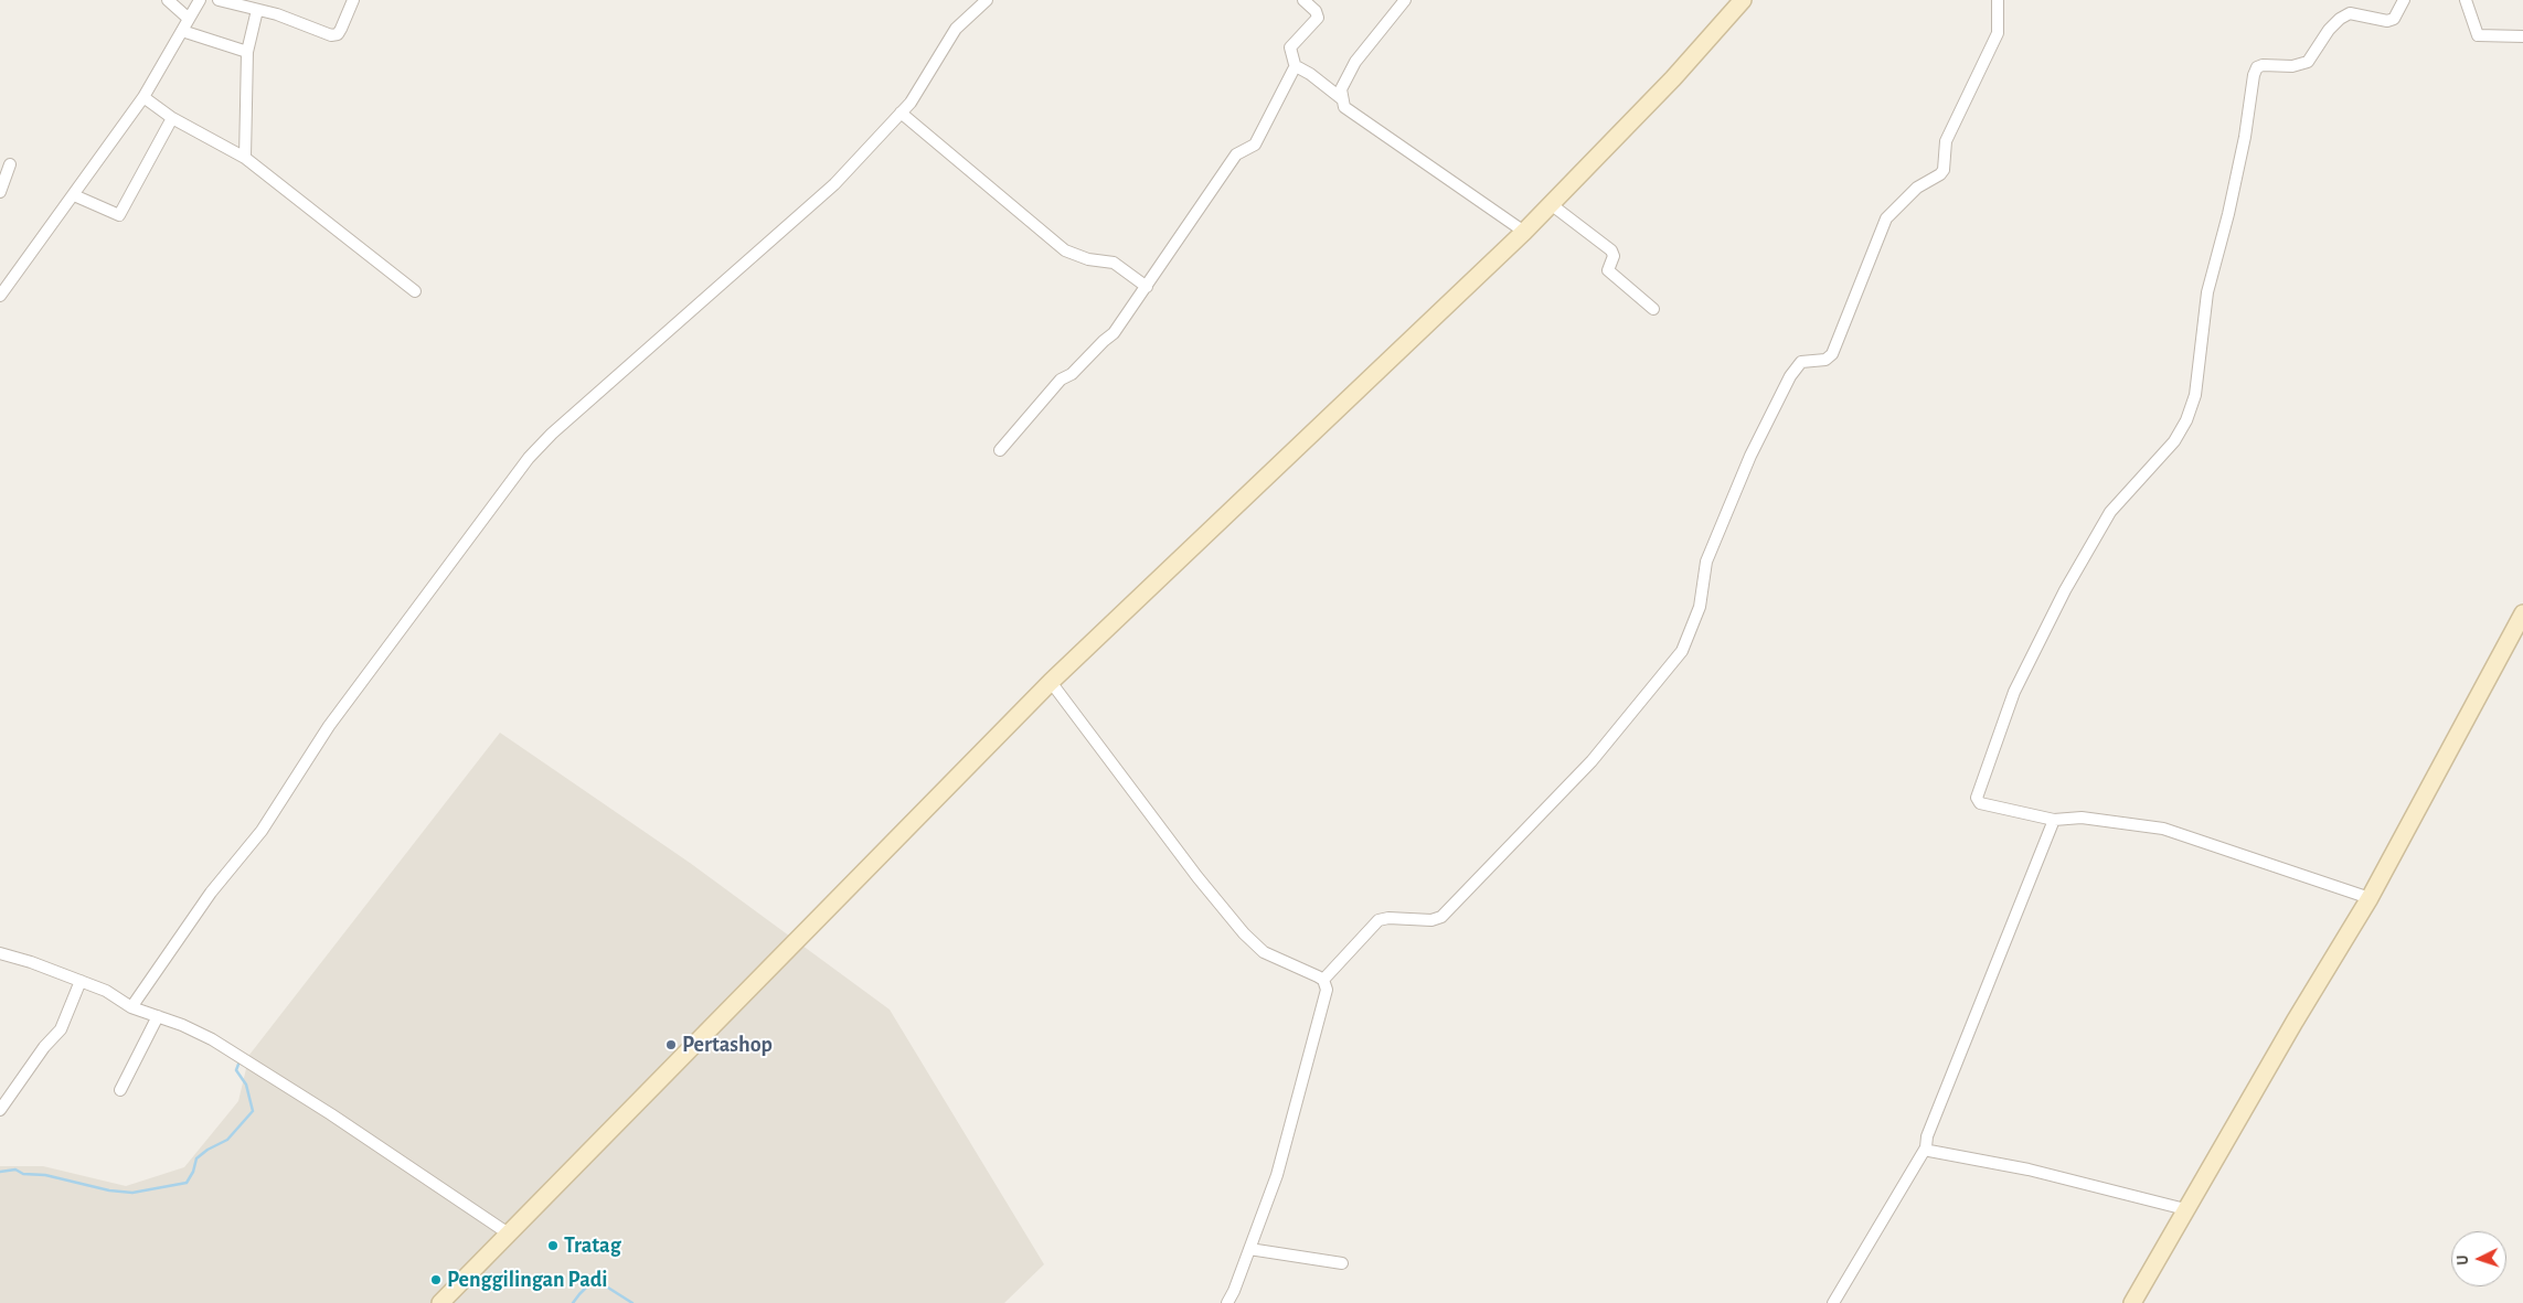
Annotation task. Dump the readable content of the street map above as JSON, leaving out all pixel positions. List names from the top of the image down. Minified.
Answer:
{"places":["Pertashop","Tratag","Penggilingan Padi"],"north":"left"}
